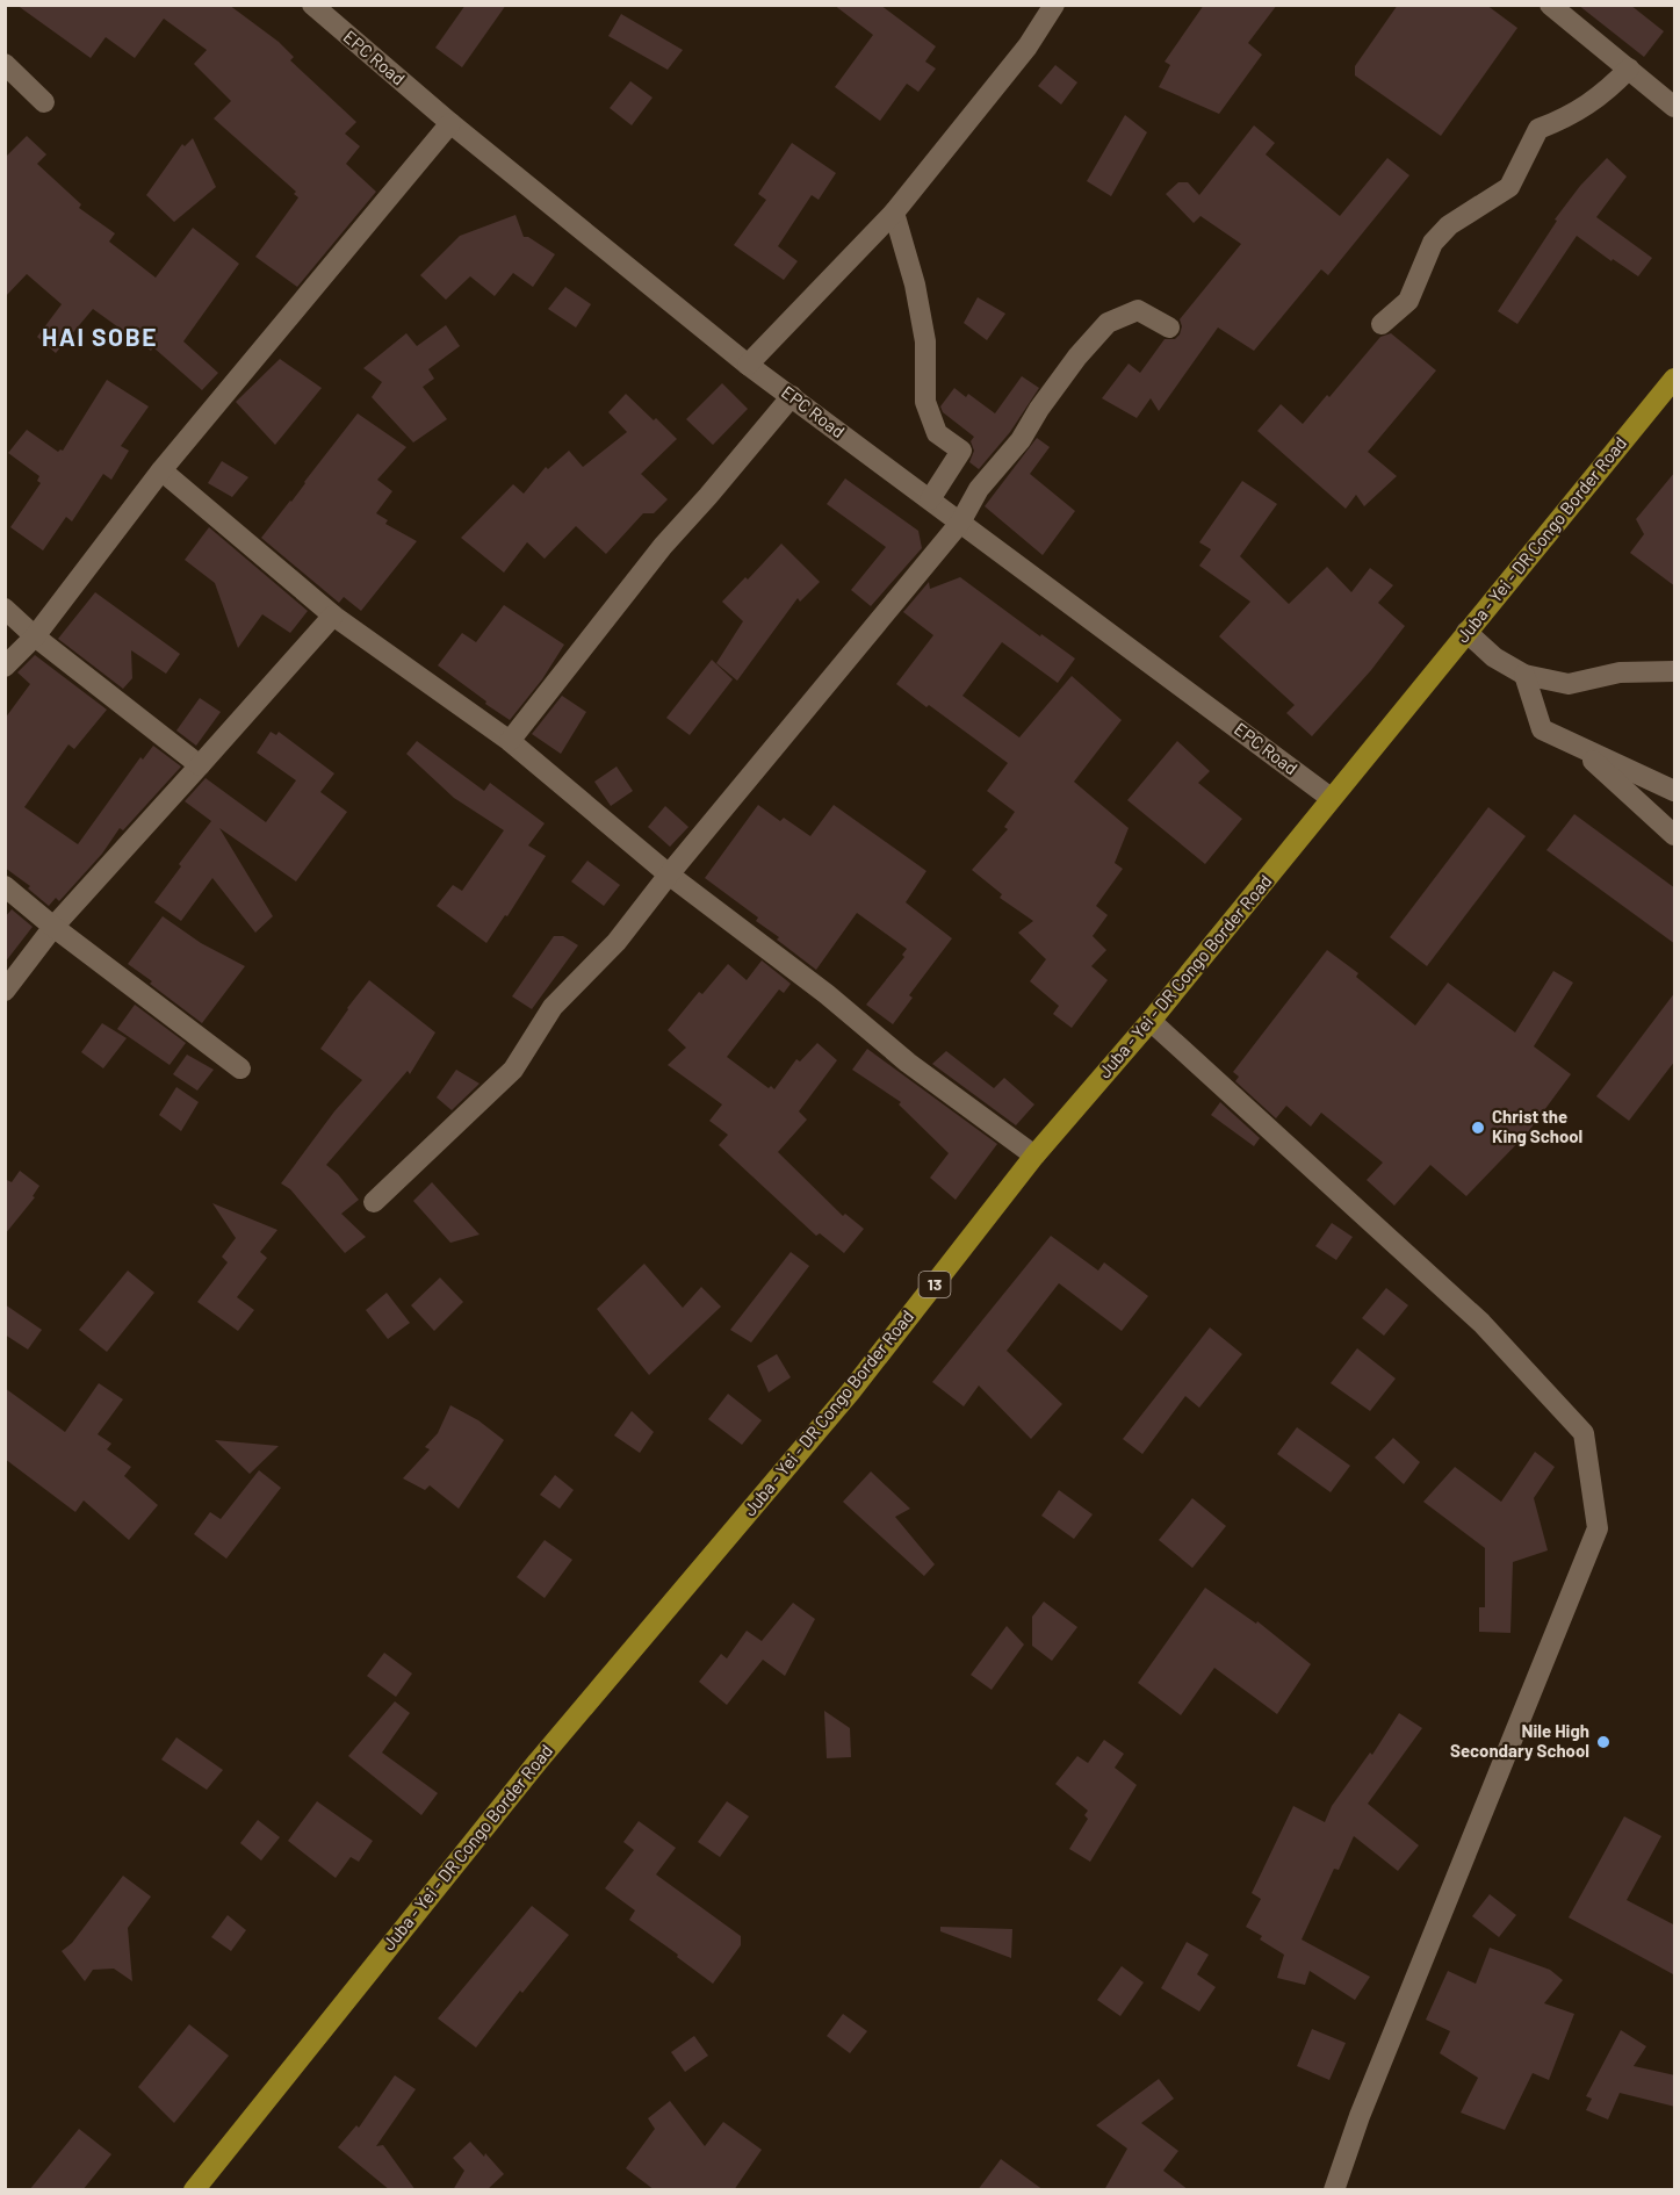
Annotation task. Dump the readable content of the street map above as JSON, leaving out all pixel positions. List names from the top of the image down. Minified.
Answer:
{"streets":{"main road":["Juba - Yei - DR Congo Border Road","13"],"street":["EPC Road"]},"crossings":[["EPC Road","Juba - Yei - DR Congo Border Road"]],"districts":["HAI SOBE"],"places":["Christ the King School","Nile High Secondary School"]}
